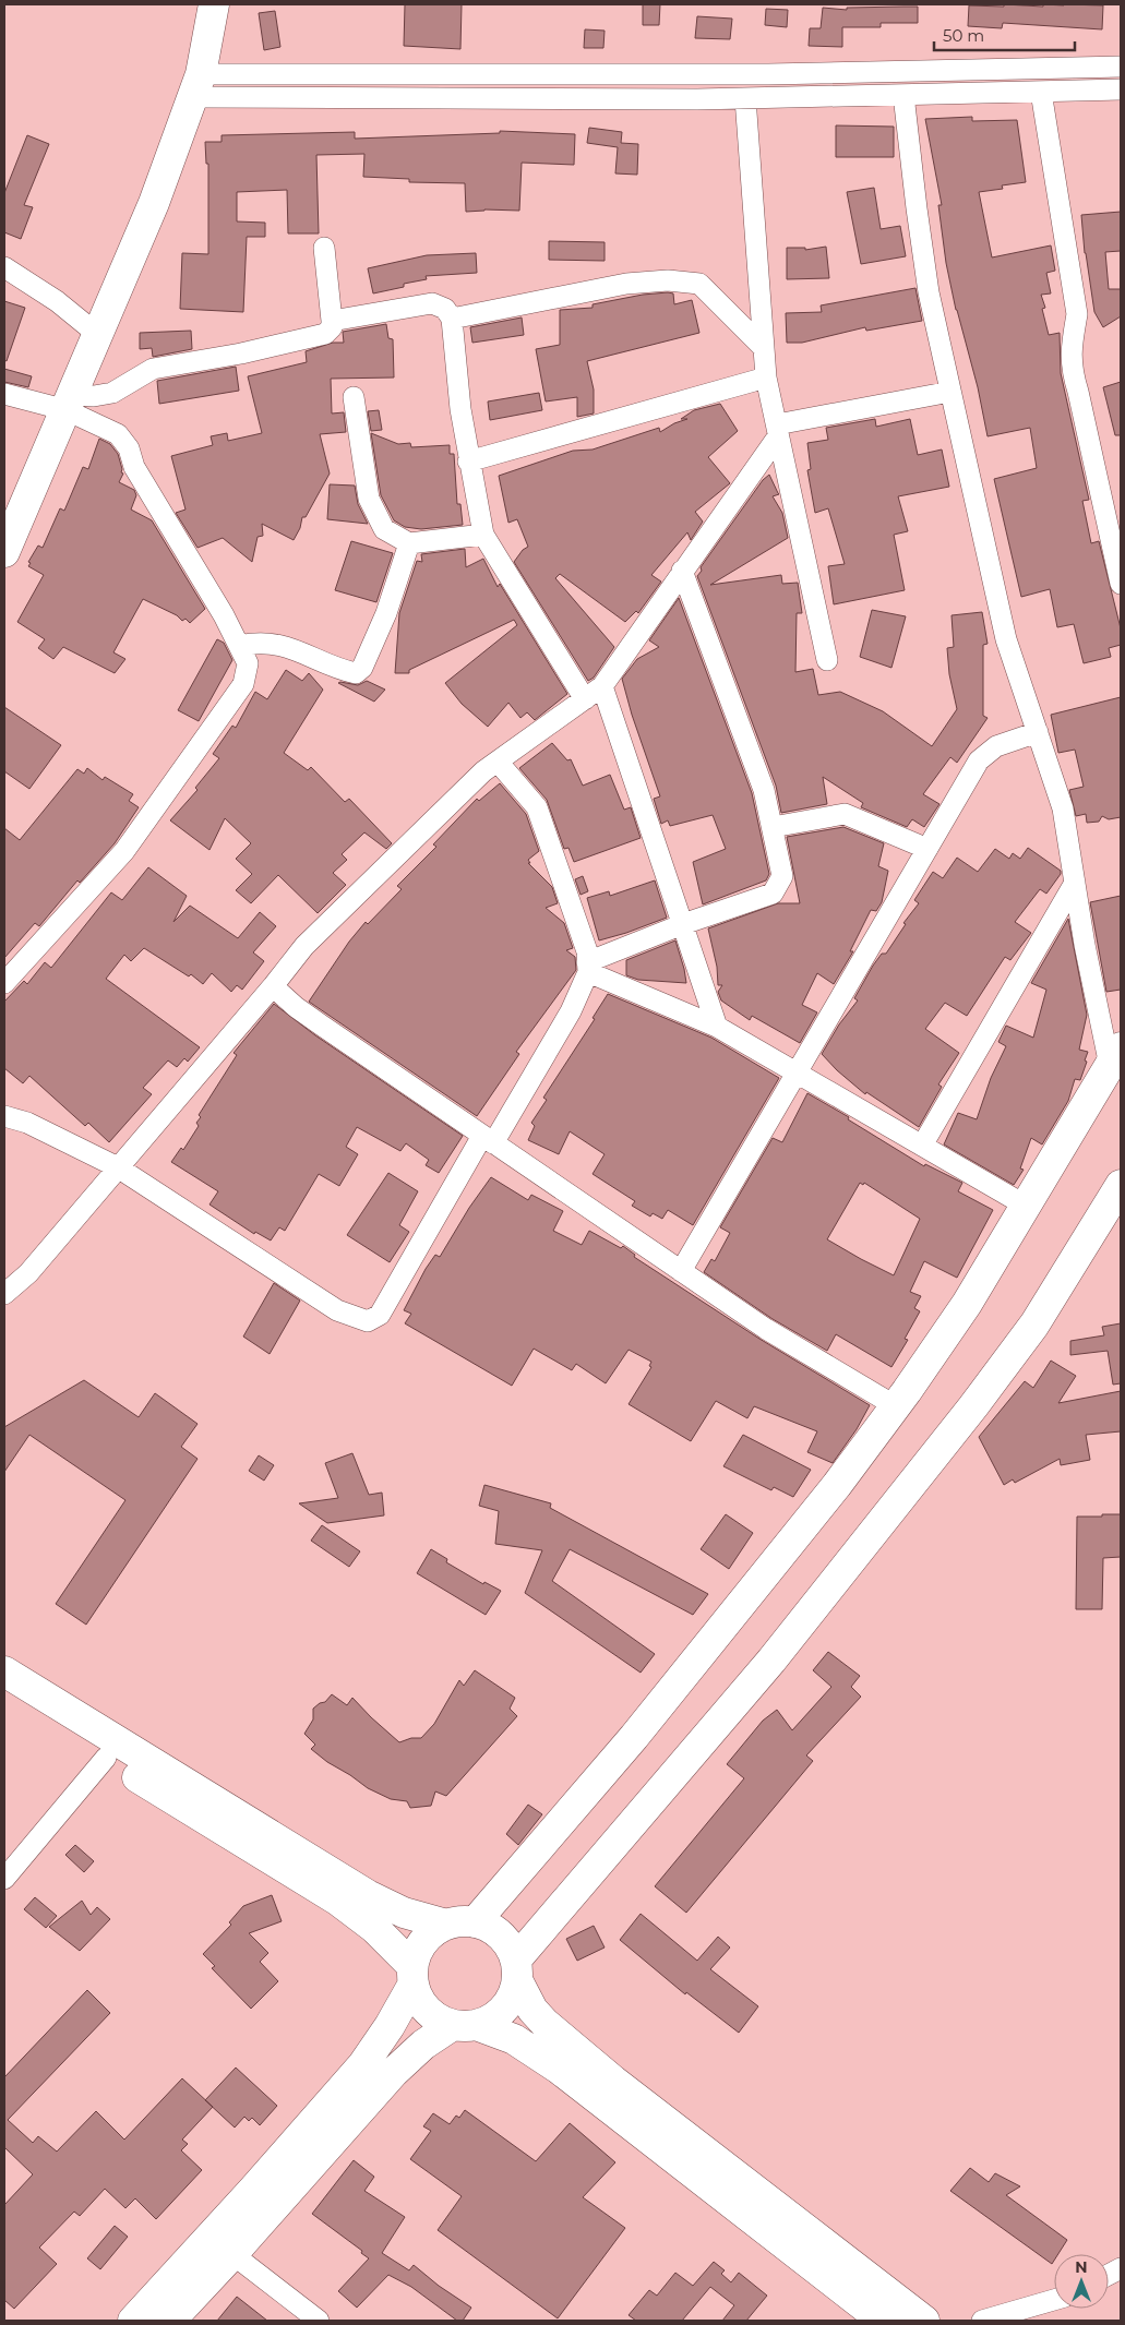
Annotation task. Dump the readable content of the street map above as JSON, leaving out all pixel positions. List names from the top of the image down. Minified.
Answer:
{"scale_bar":"50 m","north":"top"}
